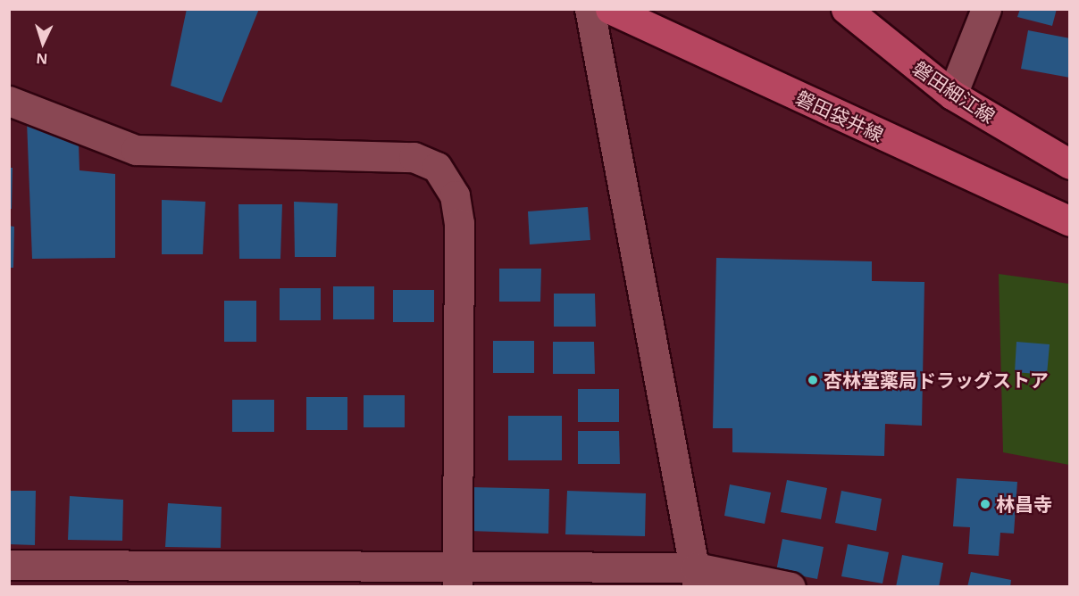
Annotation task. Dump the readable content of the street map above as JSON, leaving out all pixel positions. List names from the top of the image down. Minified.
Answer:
{"streets":{"main road":["磐田細江線","磐田袋井線"]},"places":["杏林堂薬局ドラッグストア","林昌寺"],"north":"bottom"}
